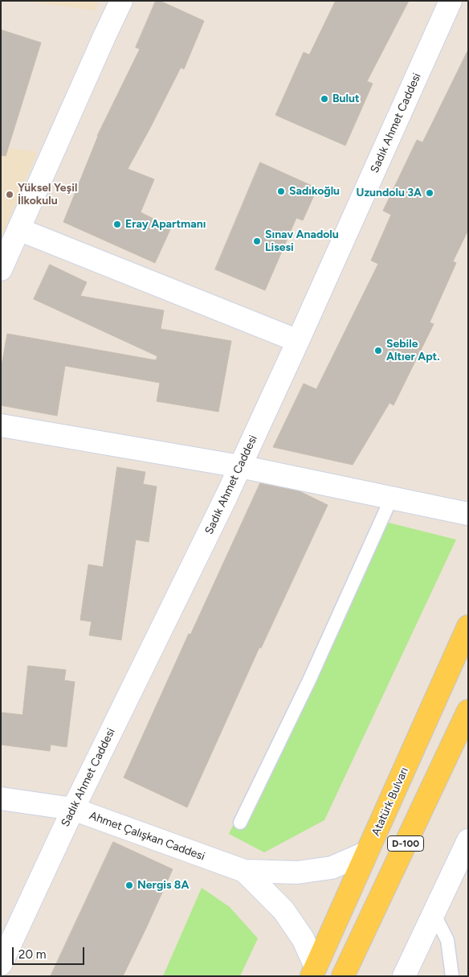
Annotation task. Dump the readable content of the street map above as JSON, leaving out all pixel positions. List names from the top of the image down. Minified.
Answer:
{"streets":{"main road":["Atatürk Bulvarı","D-100"],"street":["Sadık Ahmet Caddesi","Ahmet Çalışkan Caddesi"]},"crossings":[["Sadık Ahmet Caddesi","Ahmet Çalışkan Caddesi"]],"places":["Bulut","Sadıkoğlu","Uzundolu 3A","Yüksel Yeşil İlkokulu","Eray Apartmanı","Sınav Anadolu Lisesi","Sebile Altıer Apt.","Nergis 8A"],"scale_bar":"20 m"}
